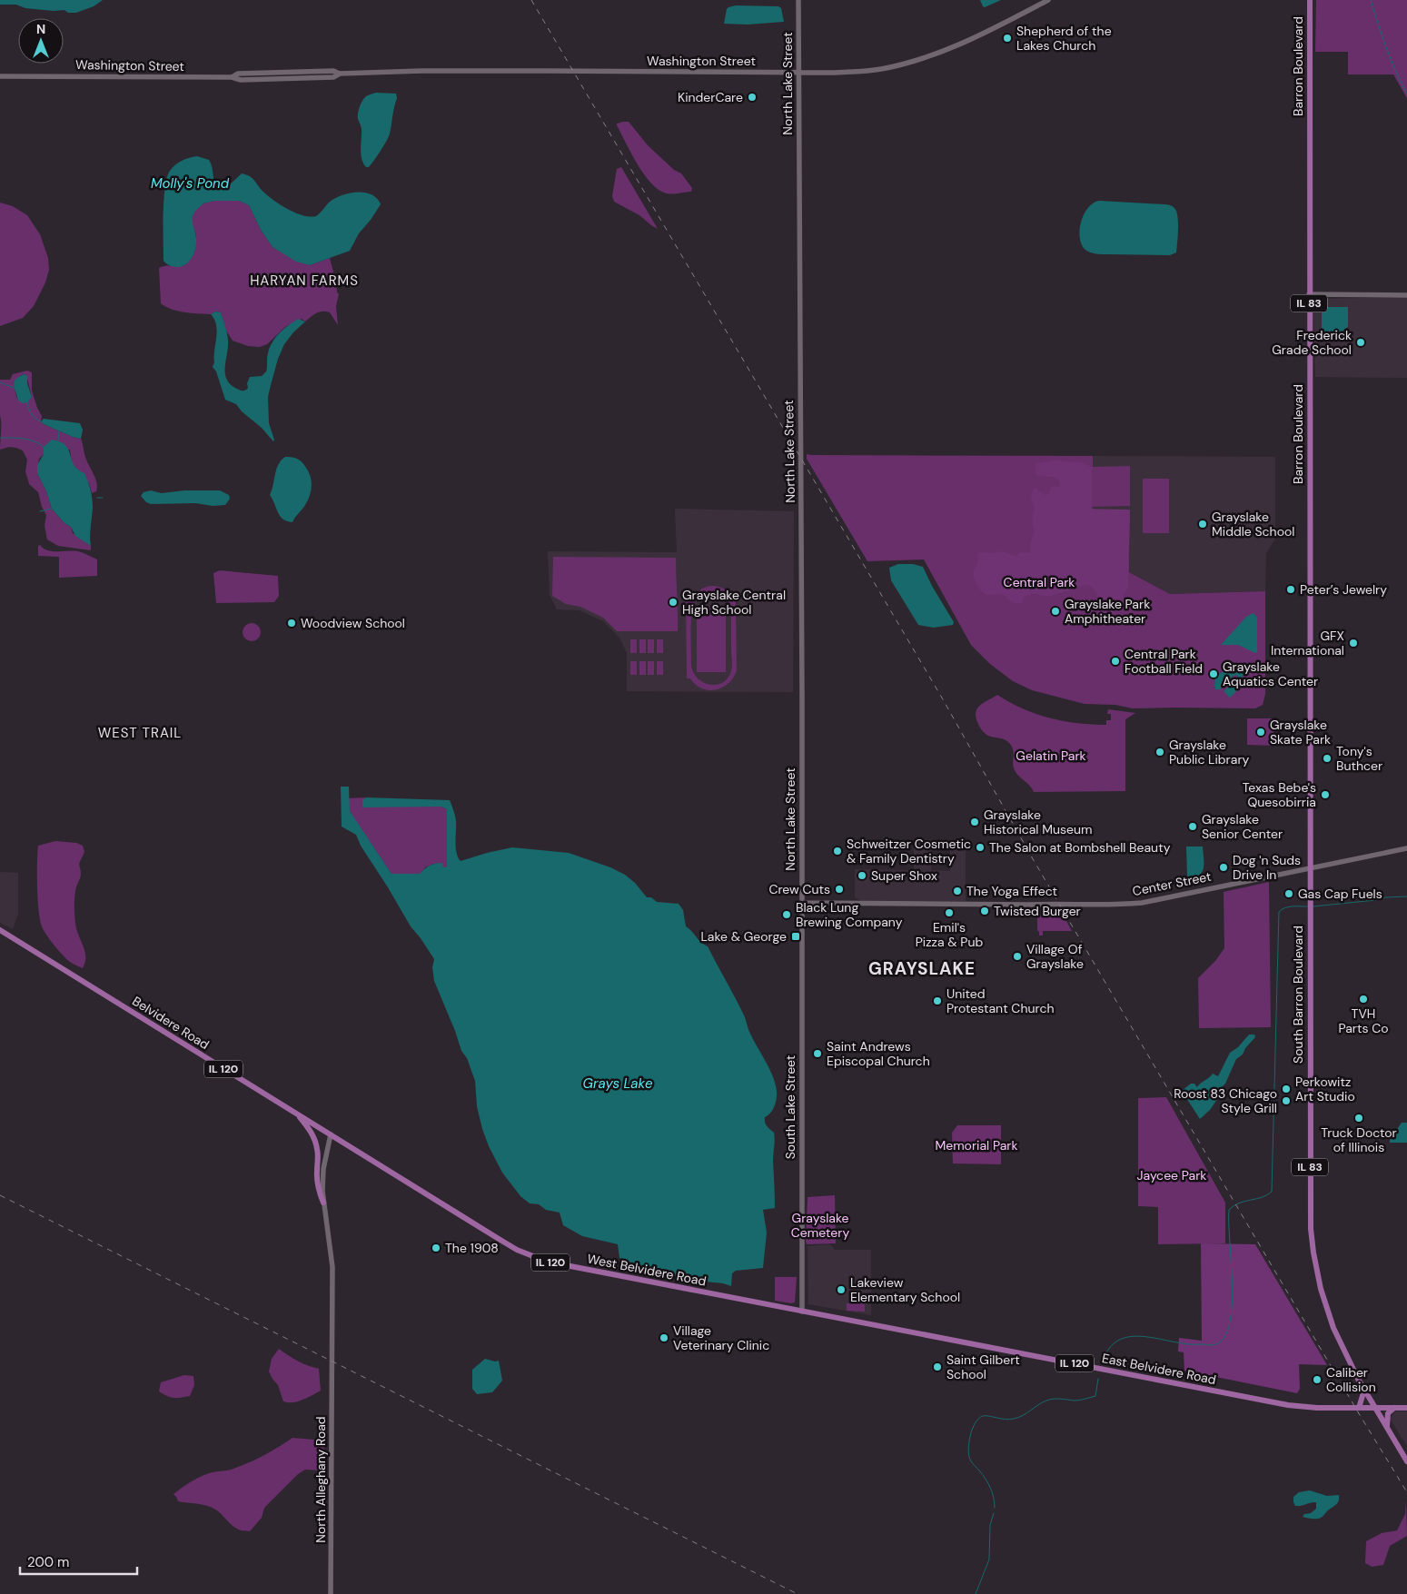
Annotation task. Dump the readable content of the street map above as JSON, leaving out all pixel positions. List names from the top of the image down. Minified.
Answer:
{"streets":{"main road":["Barron Boulevard","IL 83","South Barron Boulevard","Belvidere Road","IL 120","West Belvidere Road","East Belvidere Road"],"street":["Washington Street","North Lake Street","Center Street","South Lake Street","North Alleghany Road"]},"crossings":[["Washington Street","North Lake Street"],["Barron Boulevard","Center Street"],["Barron Boulevard","South Barron Boulevard"],["North Lake Street","Center Street"],["North Lake Street","South Lake Street"],["IL 83","South Barron Boulevard"],["IL 83","East Belvidere Road"],["Center Street","South Barron Boulevard"],["Center Street","South Lake Street"],["South Barron Boulevard","East Belvidere Road"],["Belvidere Road","West Belvidere Road"],["Belvidere Road","North Alleghany Road"],["South Lake Street","West Belvidere Road"],["South Lake Street","East Belvidere Road"],["West Belvidere Road","East Belvidere Road"],["West Belvidere Road","North Alleghany Road"]],"districts":["HARYAN FARMS","WEST TRAIL","GRAYSLAKE"],"water":["Molly's Pond","Grays Lake"],"parks":["Central Park","Gelatin Park","Memorial Park","Jaycee Park","Grayslake Cemetery"],"places":{"other":["Shepherd of the Lakes Church","KinderCare","Frederick Grade School","Grayslake Middle School","Peter’s Jewelry","Grayslake Central High School","Grayslake Park Amphitheater","Woodview School","GFX International","Central Park Football Field","Grayslake Aquatics Center","Grayslake Skate Park","Grayslake Public Library","Tony's Buthcer","Texas Bebe's Quesobirria","Grayslake Historical Museum","Grayslake Senior Center","The Salon at Bombshell Beauty","Schweitzer Cosmetic & Family Dentistry","Dog 'n Suds Drive In","Super Shox","Crew Cuts","The Yoga Effect","Gas Cap Fuels","Twisted Burger","Emil's Pizza & Pub","Black Lung Brewing Company","Village Of Grayslake","TVH Parts Co","United Protestant Church","Saint Andrews Episcopal Church","Perkowitz Art Studio","Roost 83 Chicago Style Grill","Truck Doctor of Illinois","The 1908","Lakeview Elementary School","Village Veterinary Clinic","Saint Gilbert School","Caliber Collision"],"transit":["Lake & George"]},"scale_bar":"200 m","north":"top"}
